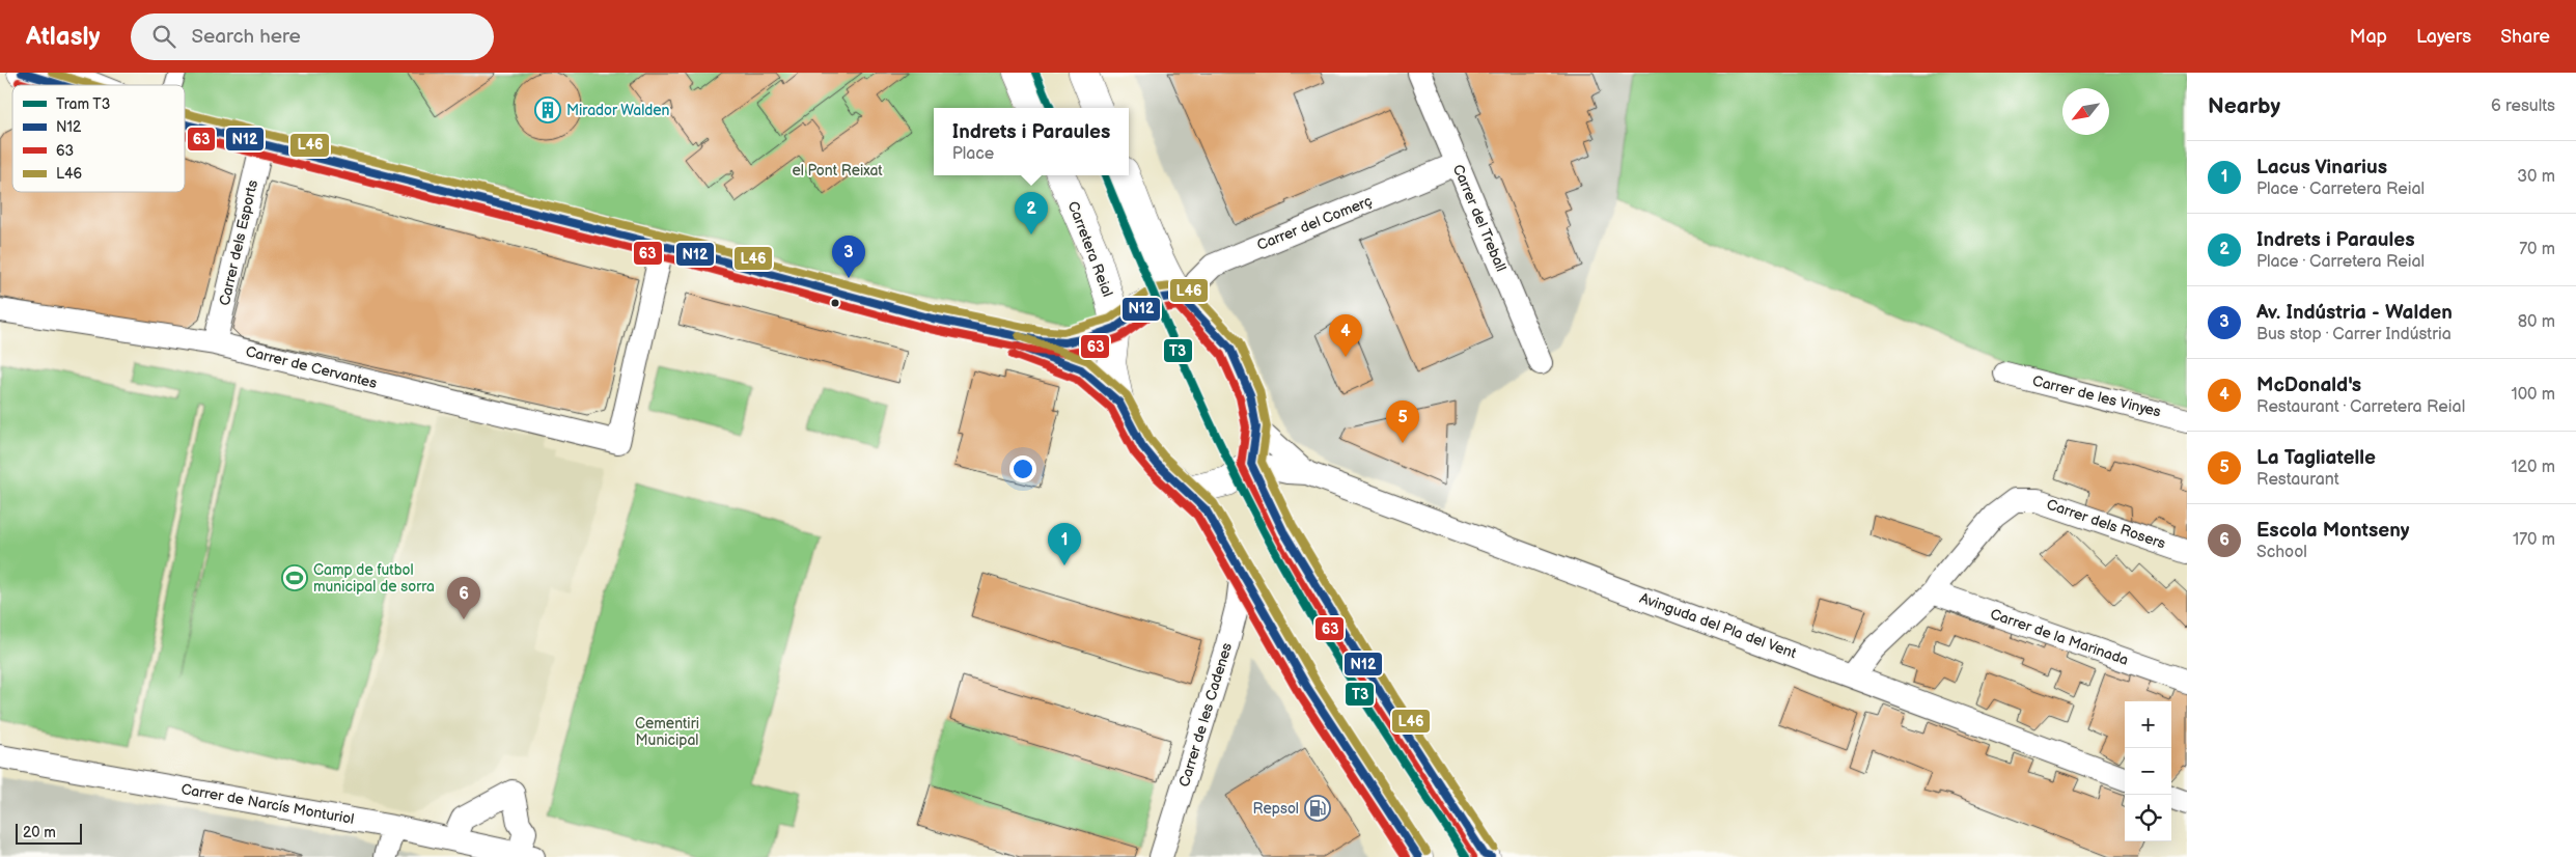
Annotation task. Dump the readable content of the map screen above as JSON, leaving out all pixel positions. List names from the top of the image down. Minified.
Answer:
{"streets":{"main road":["Carretera Reial"],"street":["Carrer del Treball","Carrer del Comerç","Carrer dels Esports","Carrer de Cervantes","Carrer de les Vinyes","Carrer dels Rosers","Avinguda del Pla del Vent","Carrer de la Marinada","Carrer de les Cadenes","Carrer de Narcís Monturiol"]},"crossings":[["Carrer del Treball","Carrer del Comerç"],["Carrer del Comerç","Carretera Reial"],["Carrer del Comerç","Avinguda del Pla del Vent"],["Carrer dels Esports","Carrer de Cervantes"],["Carretera Reial","Avinguda del Pla del Vent"],["Carretera Reial","Carrer de les Cadenes"],["Carrer dels Rosers","Avinguda del Pla del Vent"],["Carrer dels Rosers","Carrer de la Marinada"]],"parks":["el Pont Reixat","Cementiri Municipal"],"places":{"building":["Mirador Walden"],"sports":["Camp de futbol municipal de sorra"],"fuel station":["Repsol"]},"lines":["tram line T3","transit line N12","transit line L46","transit line 63"],"legend":["Tram T3","N12","63","L46"],"scale_bar":"20 m","north":"bottom left","page":{"header":"Atlasly","search":"Search here","nav":["Map","Layers","Share"],"heading":["Nearby","6 results"],"popup":["Indrets i Paraules","Place"],"list":[{"mark":"1","name":"Lacus Vinarius","note":"Place · Carretera Reial","value":"30 m"},{"mark":"2","name":"Indrets i Paraules","note":"Place · Carretera Reial","value":"70 m"},{"mark":"3","name":"Av. Indústria - Walden","note":"Bus stop · Carrer Indústria","value":"80 m"},{"mark":"4","name":"McDonald's","note":"Restaurant · Carretera Reial","value":"100 m"},{"mark":"5","name":"La Tagliatelle","note":"Restaurant","value":"120 m"},{"mark":"6","name":"Escola Montseny","note":"School","value":"170 m"}],"pins":["2","3","4","5","1","6"],"map_buttons":["+","−"],"scale":"20 m"}}
